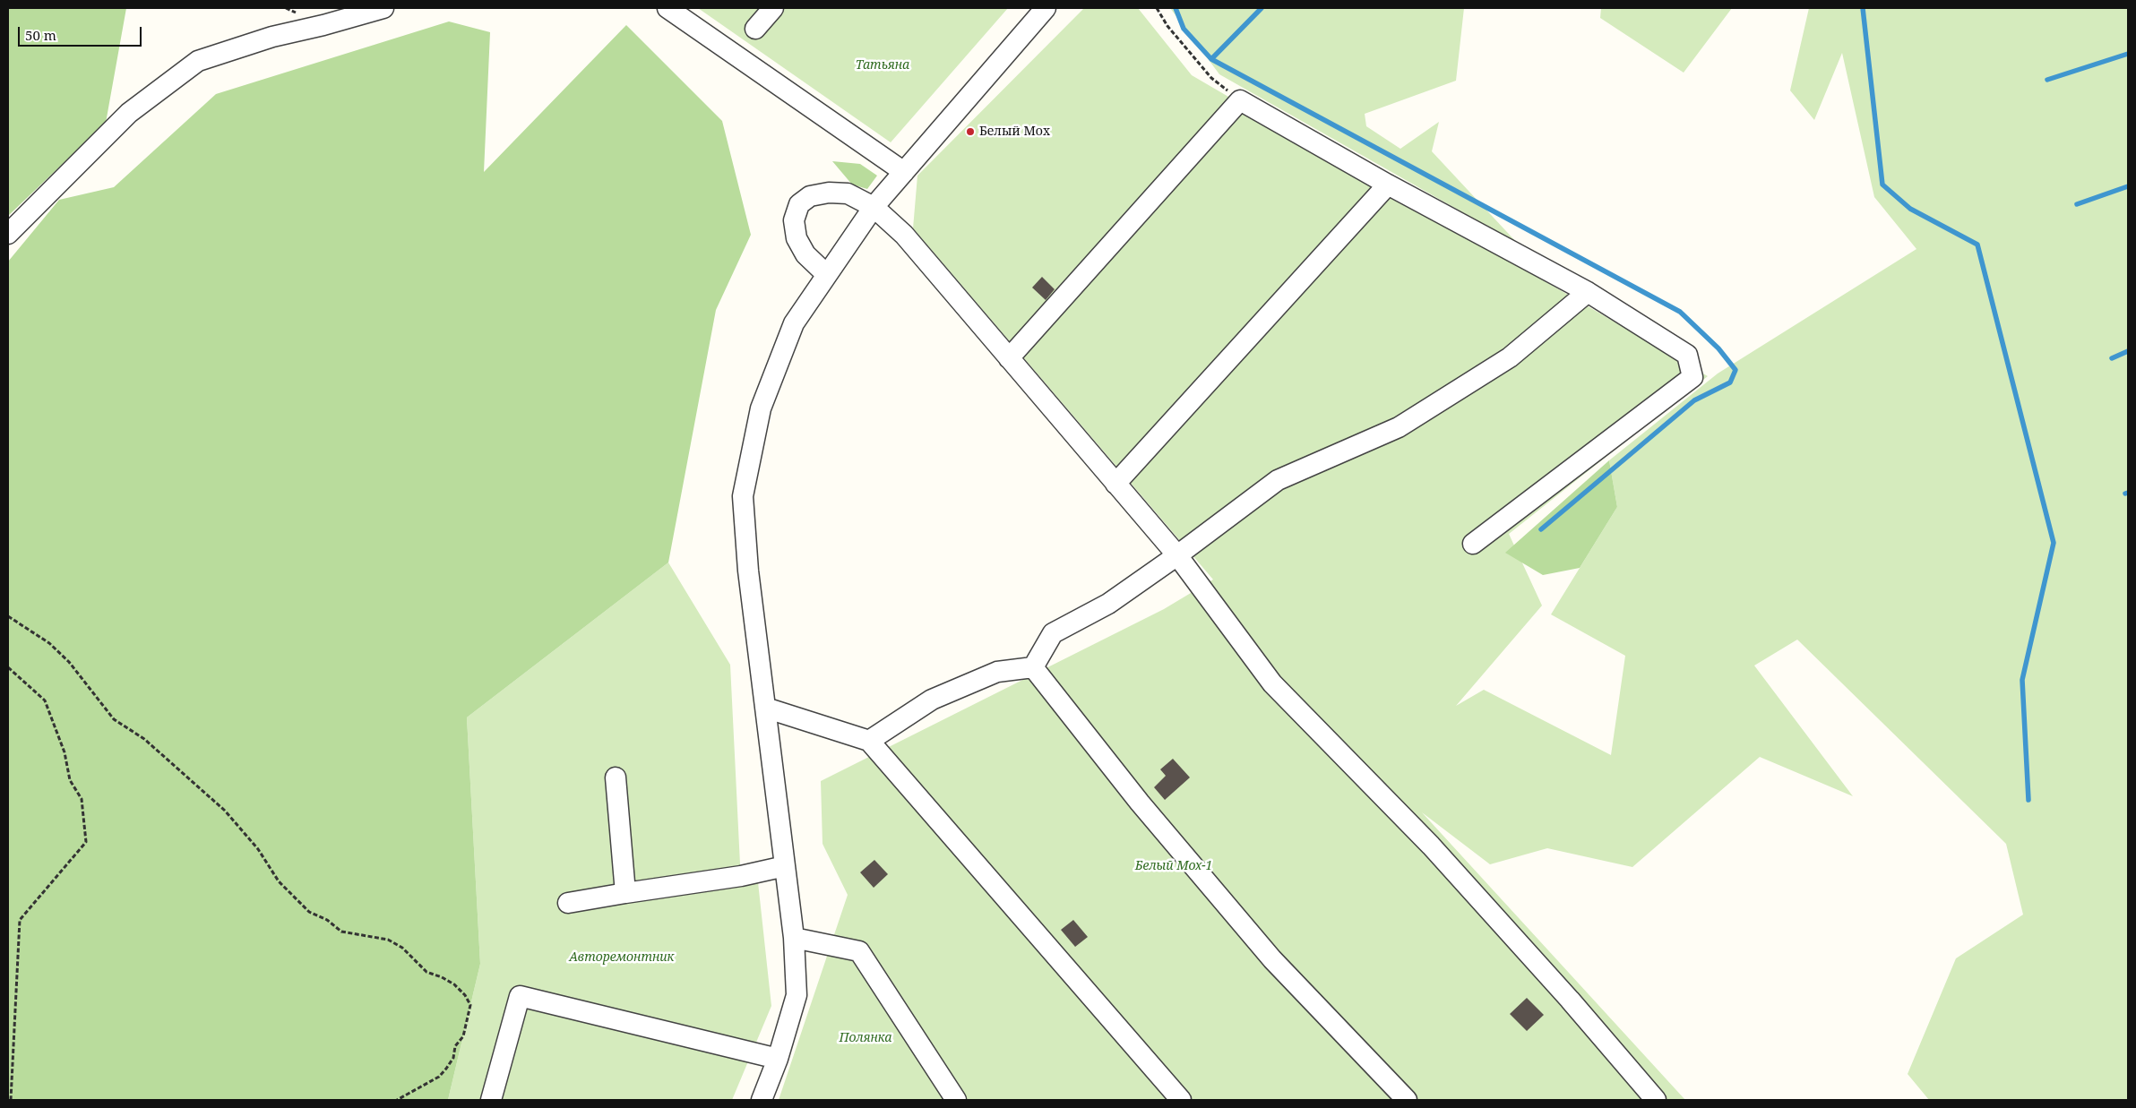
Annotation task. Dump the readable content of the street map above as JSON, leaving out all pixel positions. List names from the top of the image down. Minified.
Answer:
{"parks":["Татьяна","Белый Мох-1","Авторемонтник","Полянка"],"places":["Белый Мох"],"scale_bar":"50 m"}
